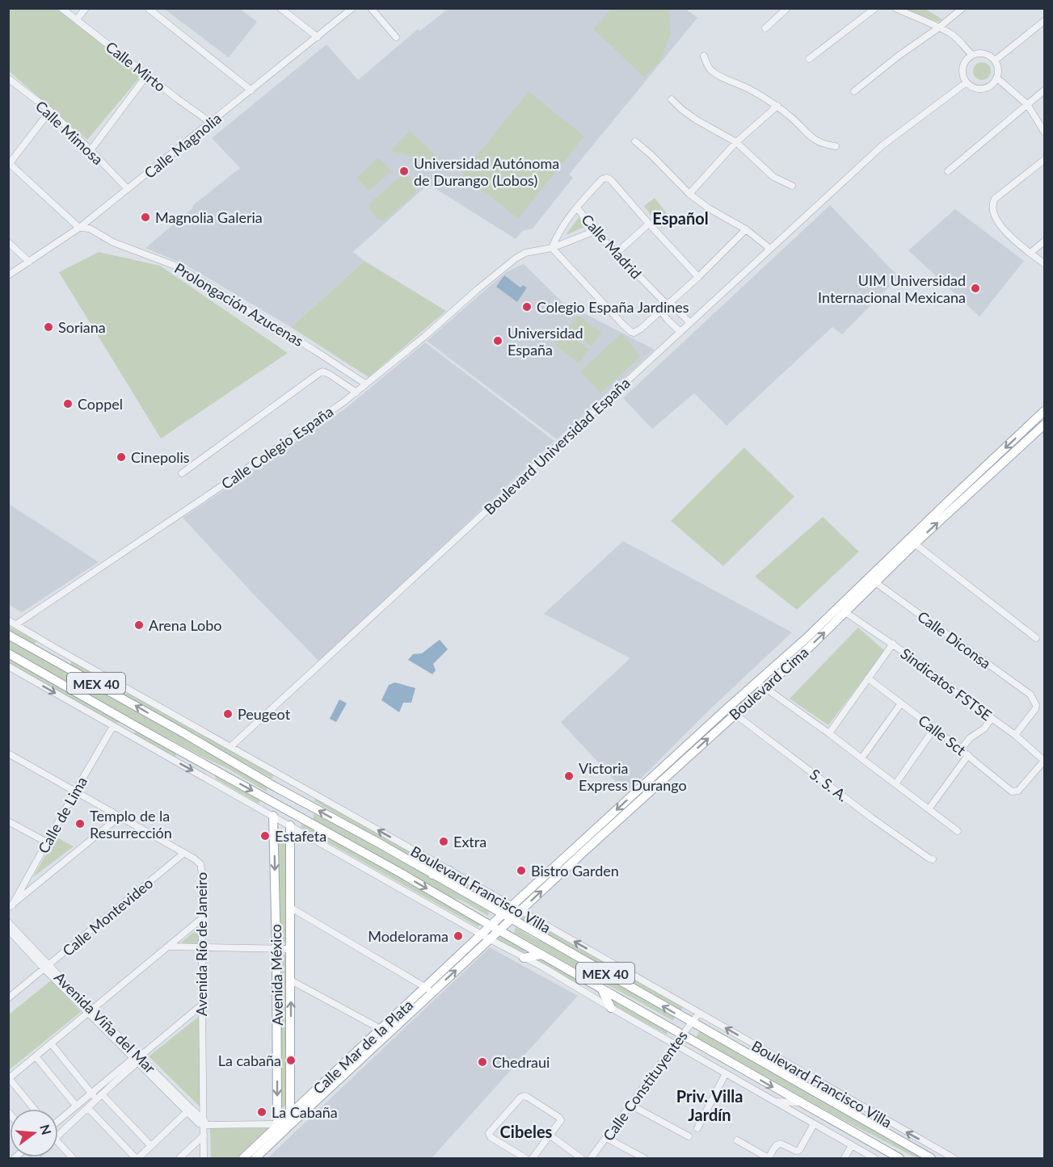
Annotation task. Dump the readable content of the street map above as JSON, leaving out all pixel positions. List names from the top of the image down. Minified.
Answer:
{"streets":{"main road":["MEX 40","Boulevard Cima","Boulevard Francisco Villa","Avenida México","Calle Mar de la Plata"],"street":["Calle Mirto","Calle Mimosa","Calle Magnolia","Calle Madrid","Prolongación Azucenas","Boulevard Universidad España","Calle Colegio España","Calle Diconsa","Sindicatos FSTSE","Calle Sct","S. S. A.","Calle de Lima","Calle Montevideo","Avenida Río de Janeiro","Avenida Viña del Mar","Calle Constituyentes"]},"crossings":[["Calle Mirto","Calle Magnolia"],["Calle Mimosa","Calle Magnolia"],["Calle Magnolia","Prolongación Azucenas"],["Calle Madrid","Boulevard Universidad España"],["Prolongación Azucenas","Calle Colegio España"],["Boulevard Universidad España","Boulevard Francisco Villa"],["Calle Colegio España","Boulevard Francisco Villa"],["Calle Diconsa","Boulevard Cima"],["Calle Diconsa","Sindicatos FSTSE"],["Boulevard Cima","Sindicatos FSTSE"],["Boulevard Cima","S. S. A."],["Boulevard Cima","Boulevard Francisco Villa"],["Boulevard Cima","Calle Mar de la Plata"],["Sindicatos FSTSE","Calle Sct"],["Calle de Lima","Avenida Río de Janeiro"],["Boulevard Francisco Villa","Calle Mar de la Plata"],["Boulevard Francisco Villa","Calle Constituyentes"],["Calle Montevideo","Avenida Río de Janeiro"],["Calle Montevideo","Avenida Viña del Mar"],["Avenida Río de Janeiro","Avenida Viña del Mar"],["Avenida México","Calle Mar de la Plata"]],"districts":["Español","Priv. Villa Jardín","Cibeles"],"places":["Universidad Autónoma de Durango (Lobos)","Magnolia Galeria","UIM Universidad Internacional Mexicana","Colegio España Jardines","Soriana","Universidad España","Coppel","Cinepolis","Arena Lobo","Peugeot","Victoria Express Durango","Templo de la Resurrección","Estafeta","Extra","Bistro Garden","Modelorama","La cabaña","Chedraui","La Cabaña"],"north":"right"}
